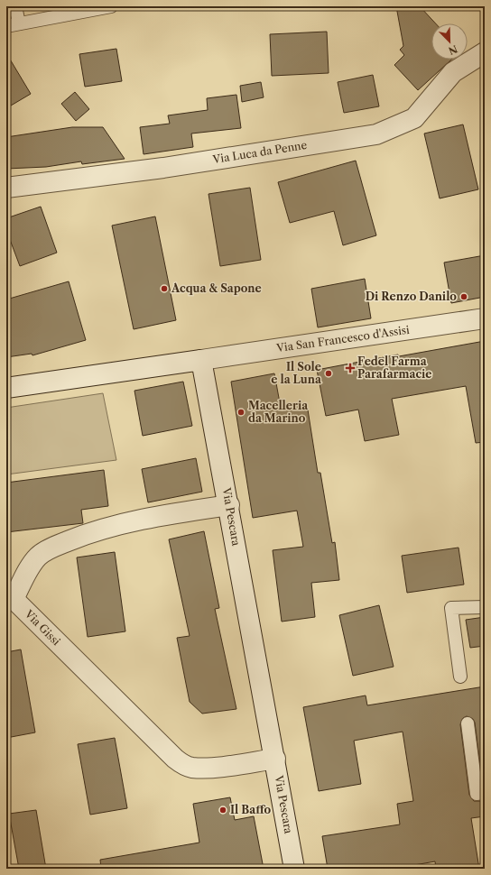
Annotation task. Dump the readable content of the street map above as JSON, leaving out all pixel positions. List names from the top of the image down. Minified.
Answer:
{"streets":{"street":["Via Luca da Penne","Via San Francesco d'Assisi","Via Pescara","Via Gissi"]},"crossings":[["Via San Francesco d'Assisi","Via Pescara"],["Via Pescara","Via Gissi"]],"places":{"other":["Acqua & Sapone","Di Renzo Danilo","Il Sole e la Luna","Macelleria da Marino","Il Baffo"],"health":["Fedel Farma Parafarmacie"]},"north":"bottom right"}
